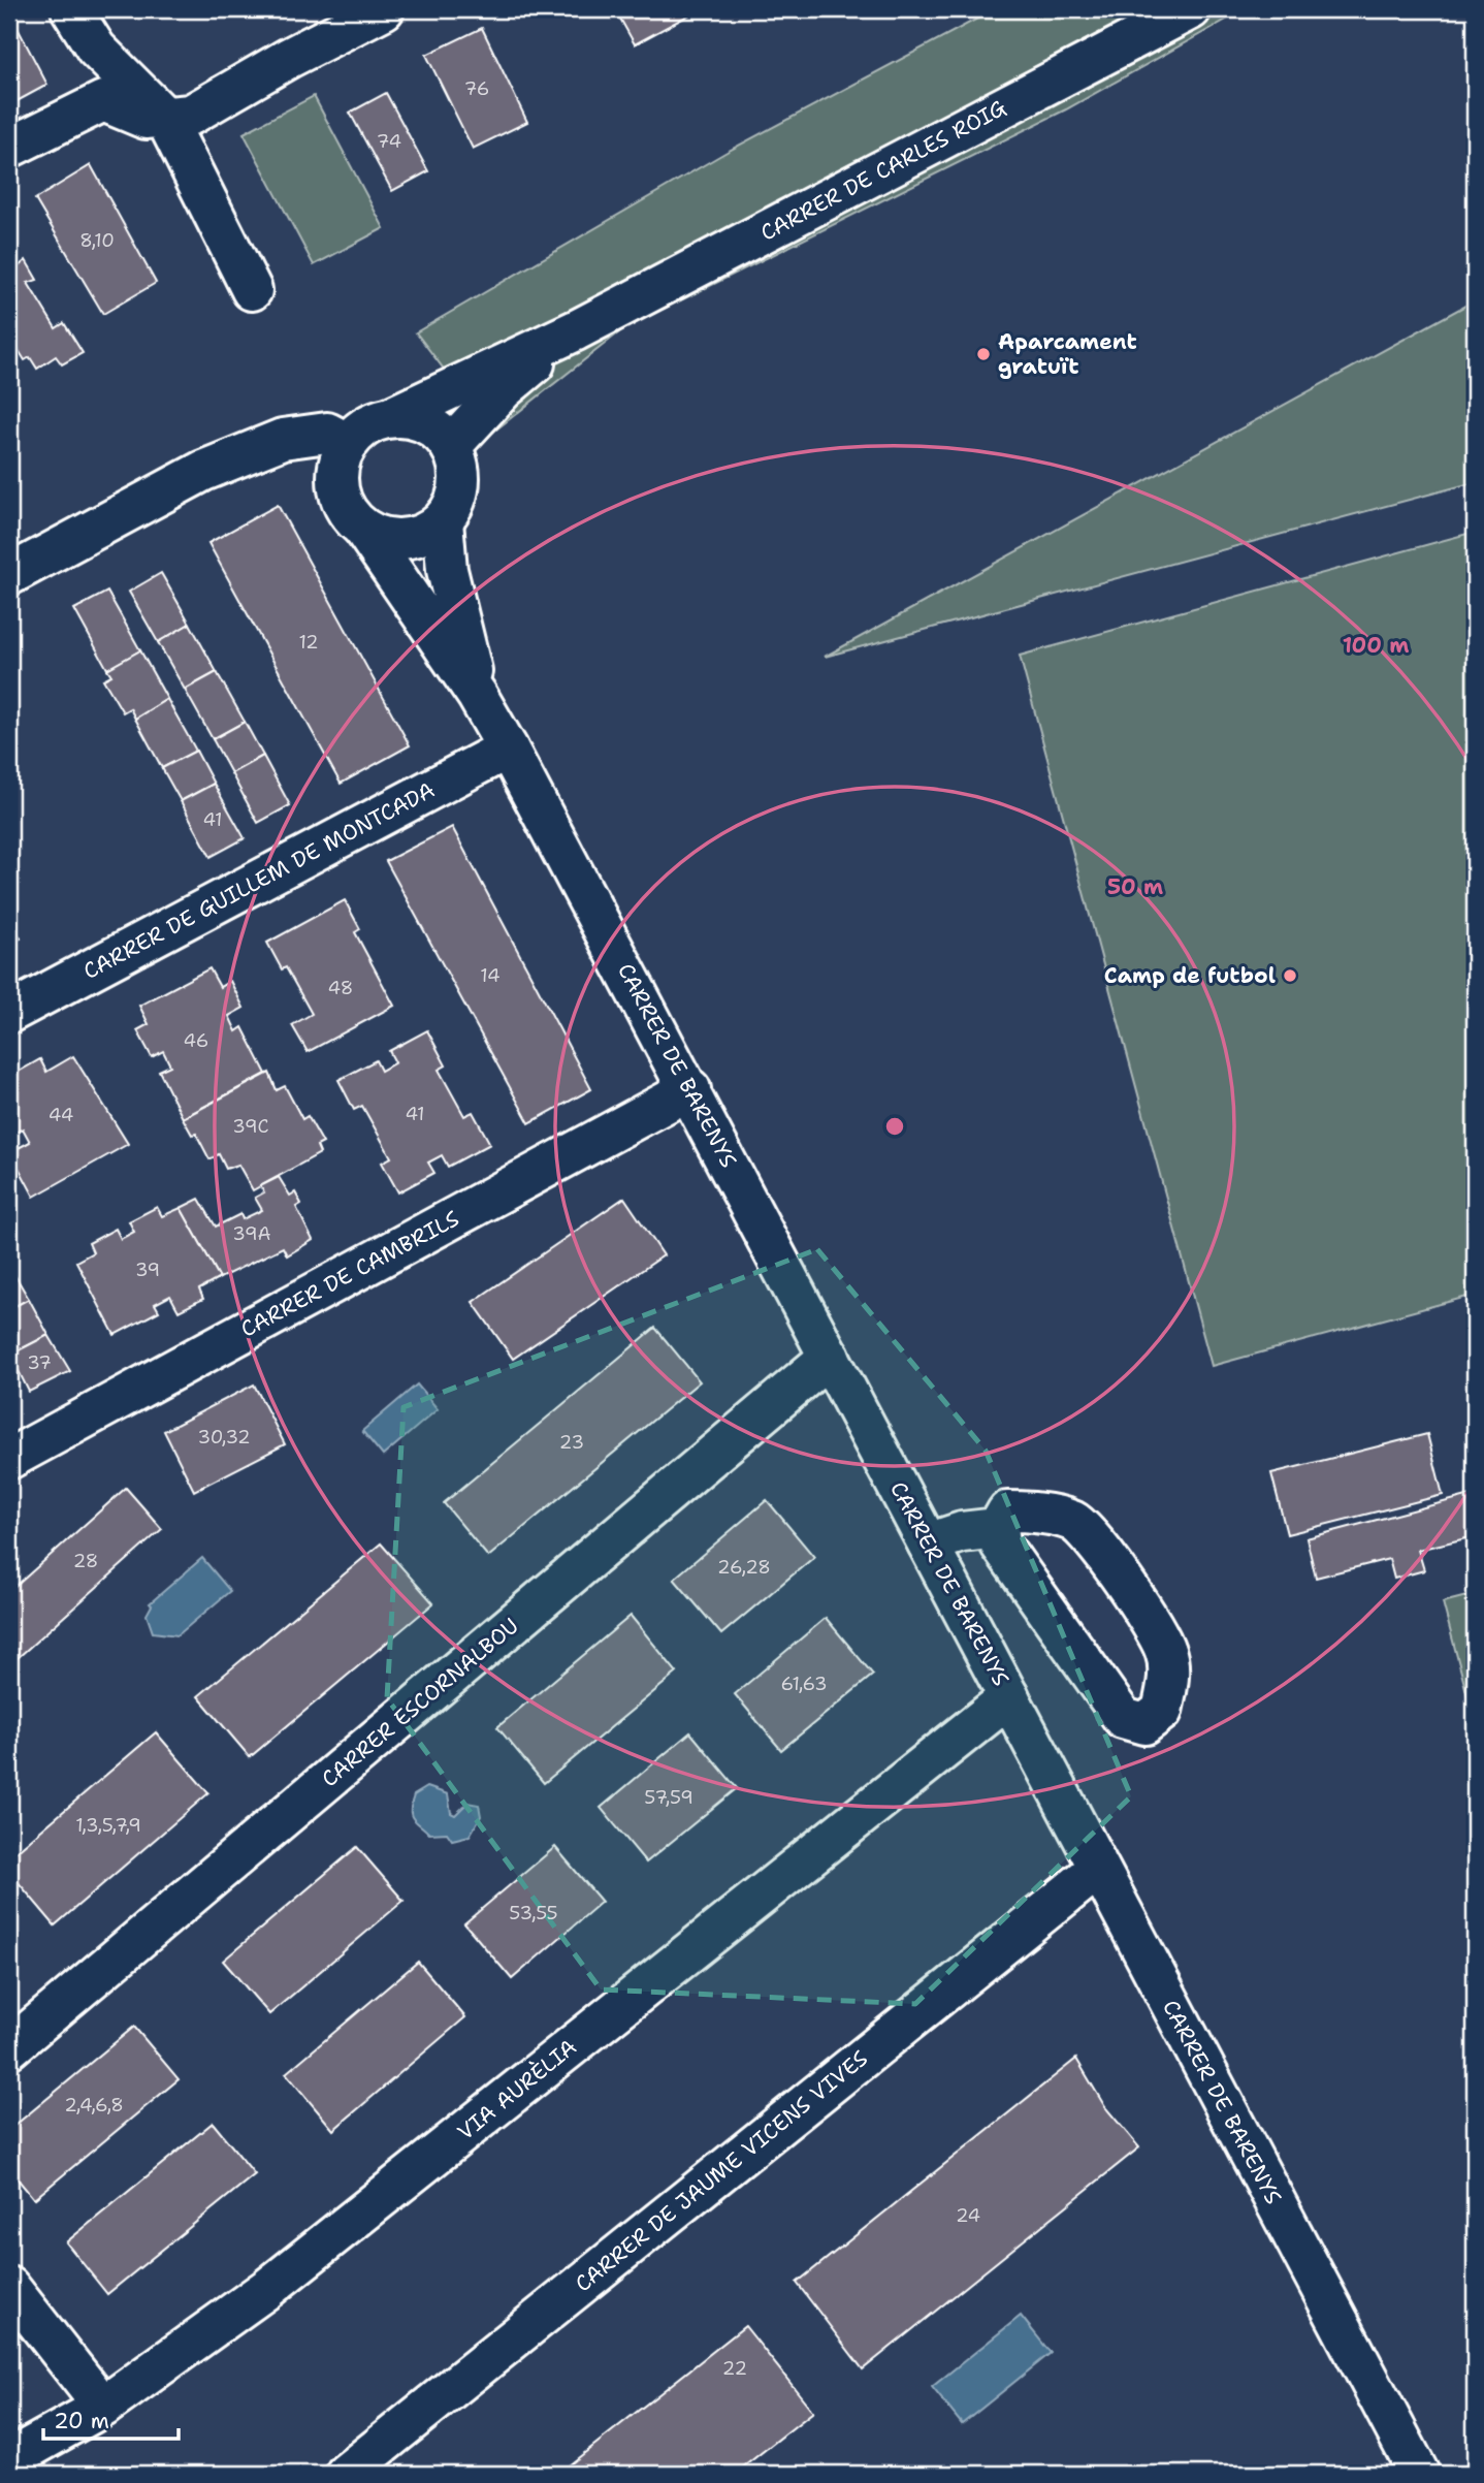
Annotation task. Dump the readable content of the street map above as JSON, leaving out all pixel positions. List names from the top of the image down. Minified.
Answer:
{"streets":{"street":["CARRER DE CARLES ROIG","CARRER DE GUILLEM DE MONTCADA","CARRER DE BARENYS","CARRER DE CAMBRILS","CARRER ESCORNALBOU","VIA AURÈLIA","CARRER DE JAUME VICENS VIVES"]},"crossings":[["CARRER DE GUILLEM DE MONTCADA","CARRER DE BARENYS"],["CARRER DE BARENYS","CARRER DE CAMBRILS"],["CARRER DE BARENYS","CARRER ESCORNALBOU"],["CARRER DE BARENYS","VIA AURÈLIA"],["CARRER DE BARENYS","CARRER DE JAUME VICENS VIVES"]],"places":["Aparcament gratuït","Camp de futbol"],"house_numbers":["76","74","8,10","12","41","14","48","46","41","44","39C","39A","39","37","30,32","23","28","26,28","61,63","57,59","1,3,5,7,9","53,55","2,4,6,8","24","22"],"scale_bar":"20 m","rings":["100 m","50 m"]}
